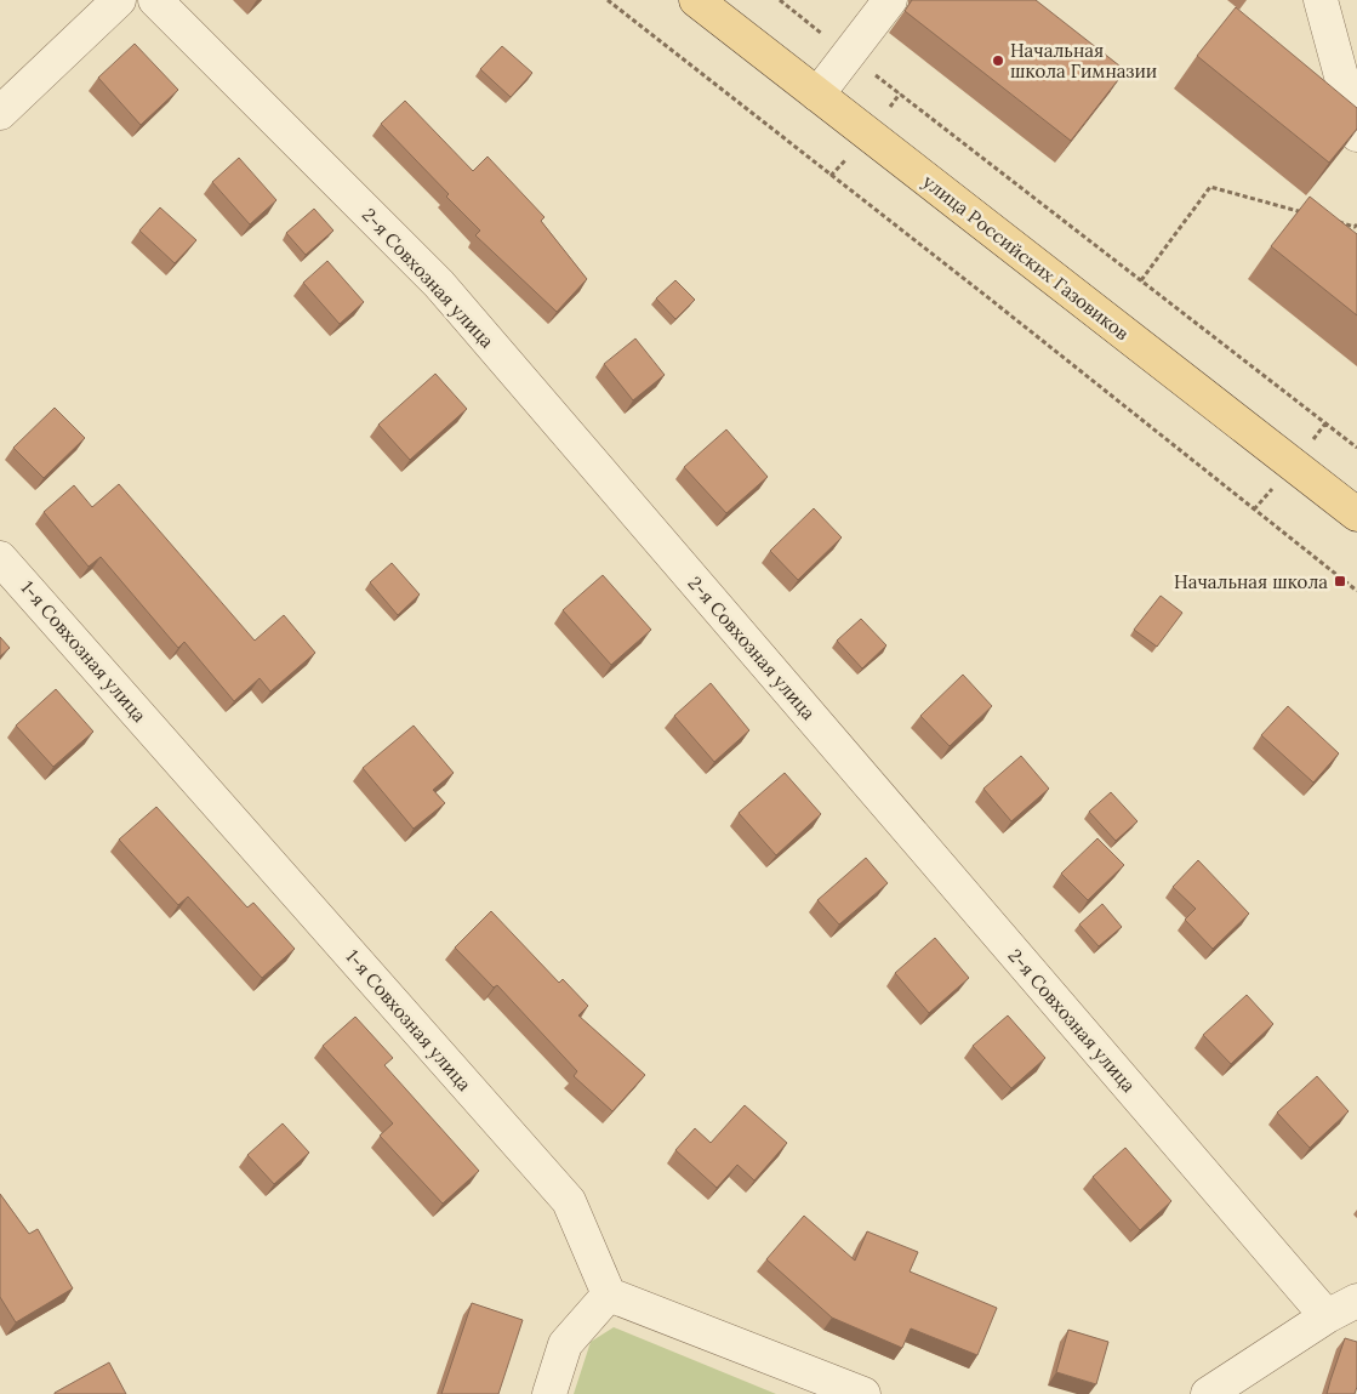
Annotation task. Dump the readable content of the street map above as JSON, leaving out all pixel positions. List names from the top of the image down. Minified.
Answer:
{"streets":{"main road":["улица Российских Газовиков"],"street":["2-я Совхозная улица","1-я Совхозная улица"]},"places":{"other":["Начальная школа Гимназии"],"transit":["Начальная школа"]}}
